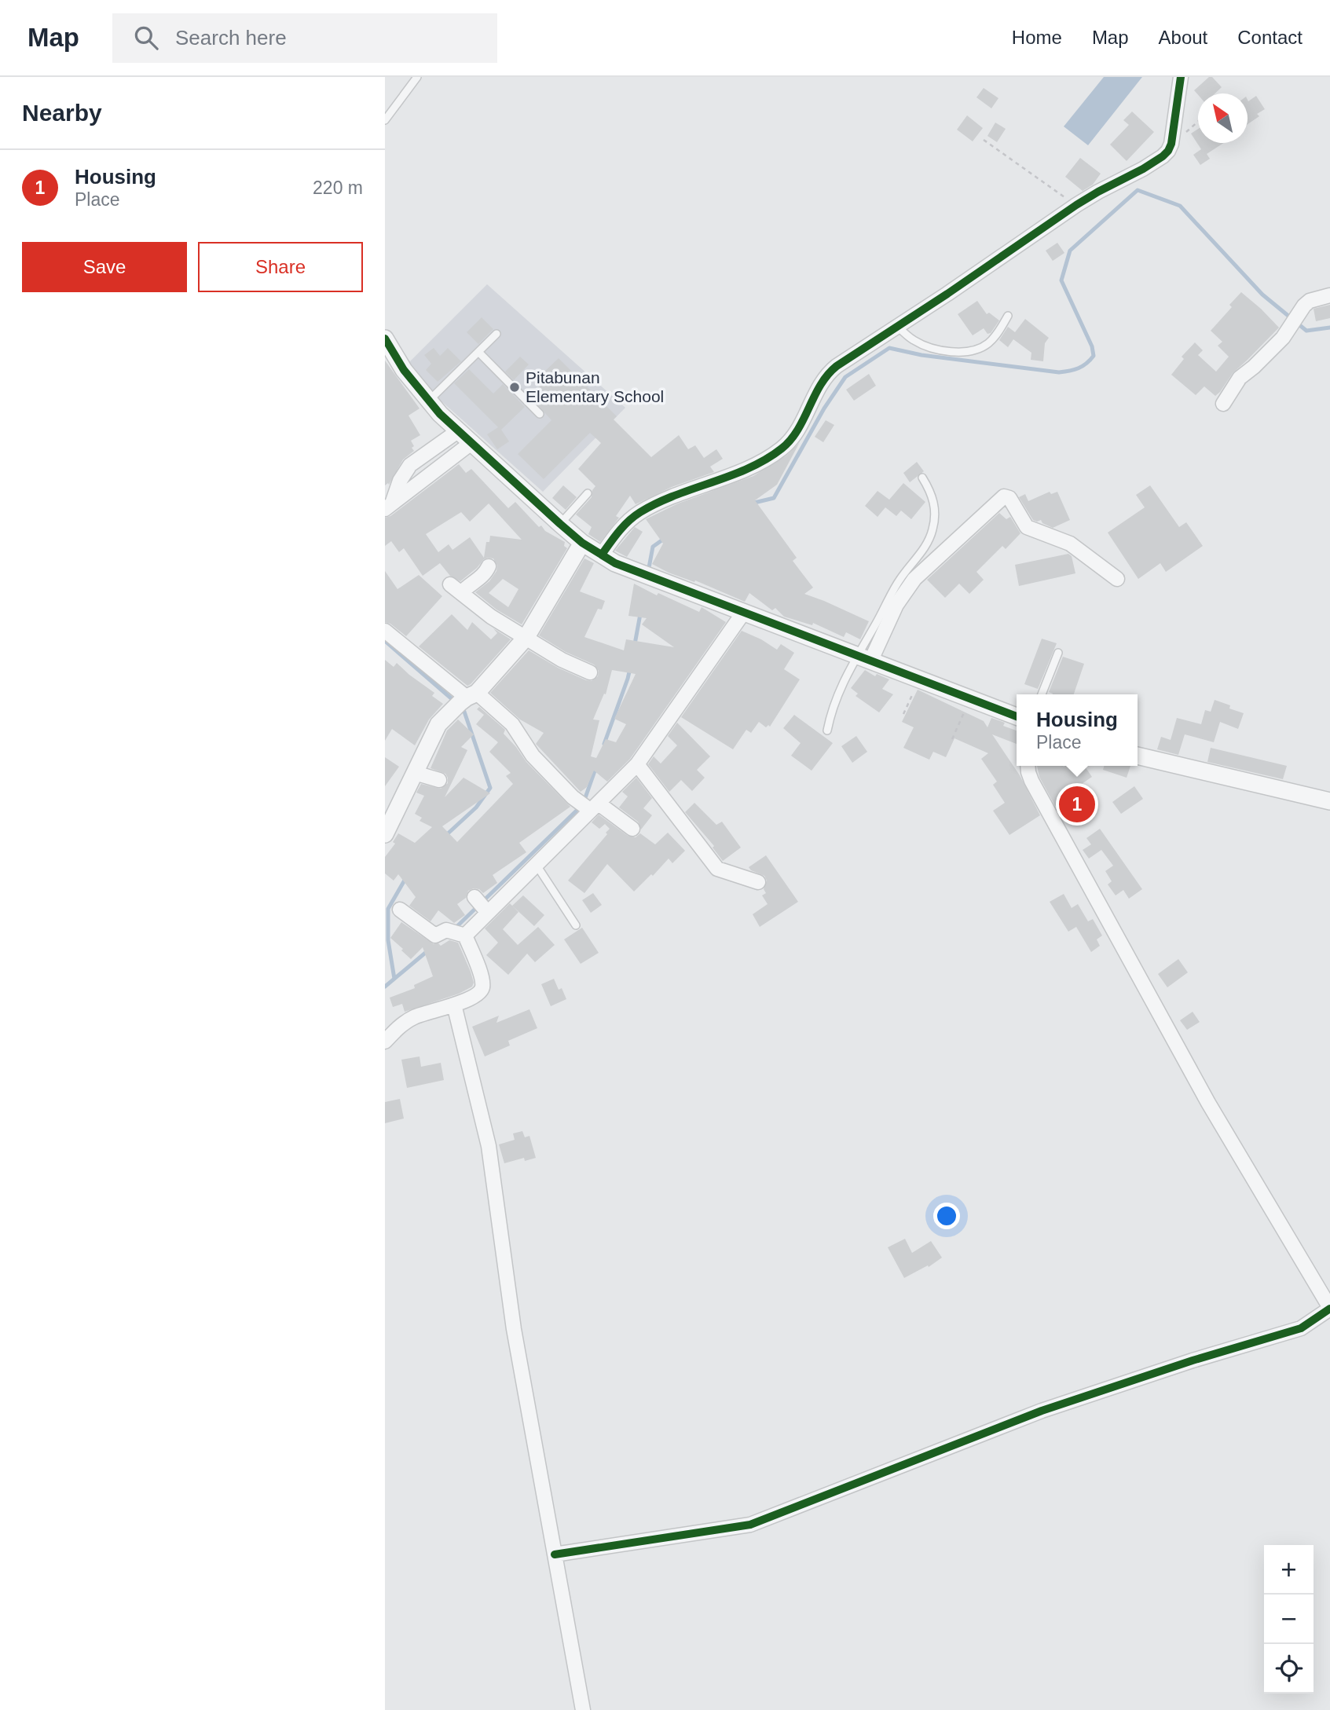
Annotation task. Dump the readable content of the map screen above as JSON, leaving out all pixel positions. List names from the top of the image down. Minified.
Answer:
{"places":["Pitabunan Elementary School"],"north":"top left","page":{"header":"Map","search":"Search here","nav":["Home","Map","About","Contact"],"heading":"Nearby","list":[{"mark":"1","name":"Housing","note":"Place","value":"220 m"}],"buttons":["Save","Share"],"popup":["Housing","Place"],"pins":"1","map_buttons":["+","−"]}}
